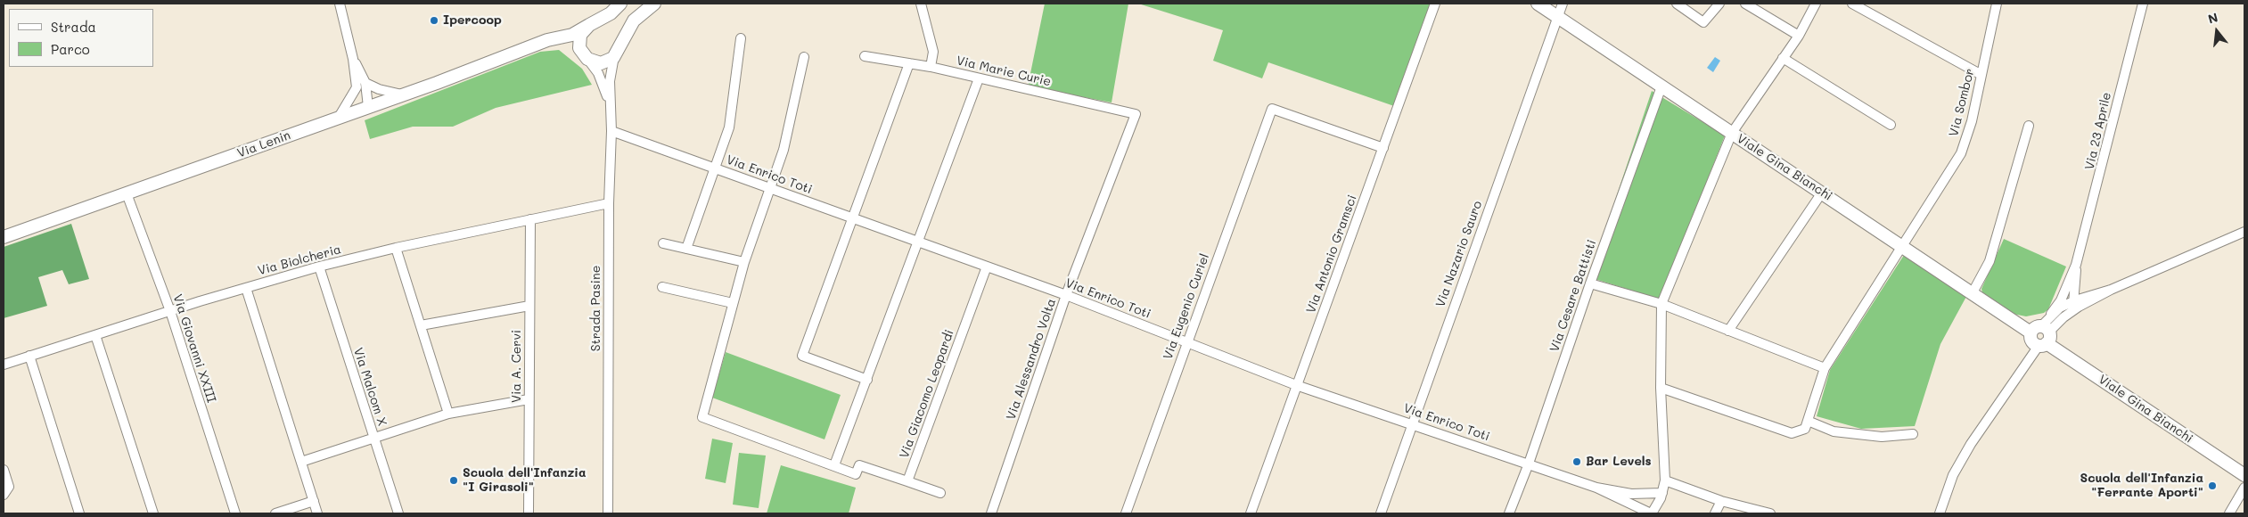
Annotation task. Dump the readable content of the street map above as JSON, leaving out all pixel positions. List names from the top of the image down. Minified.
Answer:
{"streets":{"main road":["Via Lenin","Viale Gina Bianchi"],"street":["Via Marie Curie","Via Sombor","Via 23 Aprile","Via Enrico Toti","Via Antonio Gramsci","Via Nazario Sauro","Via Biolcheria","Via Cesare Battisti","Via Eugenio Curiel","Strada Pasine","Via Giovanni XXIII","Via Alessandro Volta","Via A. Cervi","Via Malcom X","Via Giacomo Leopardi"]},"crossings":[["Via Marie Curie","Via Alessandro Volta"],["Via Sombor","Viale Gina Bianchi"],["Via Lenin","Via Giovanni XXIII"],["Viale Gina Bianchi","Via Nazario Sauro"],["Viale Gina Bianchi","Via Cesare Battisti"],["Via Enrico Toti","Via Antonio Gramsci"],["Via Enrico Toti","Via Nazario Sauro"],["Via Enrico Toti","Via Cesare Battisti"],["Via Enrico Toti","Via Eugenio Curiel"],["Via Enrico Toti","Strada Pasine"],["Via Enrico Toti","Via Alessandro Volta"],["Via Enrico Toti","Via Giacomo Leopardi"],["Via Antonio Gramsci","Via Eugenio Curiel"],["Via Biolcheria","Strada Pasine"],["Via Biolcheria","Via Giovanni XXIII"],["Via Biolcheria","Via A. Cervi"],["Via Biolcheria","Via Malcom X"]],"places":["Ipercoop","Bar Levels","Scuola dell'Infanzia \"I Girasoli\"","Scuola dell'Infanzia \"Ferrante Aporti\""],"legend":["Strada","Parco"],"north":"top"}
